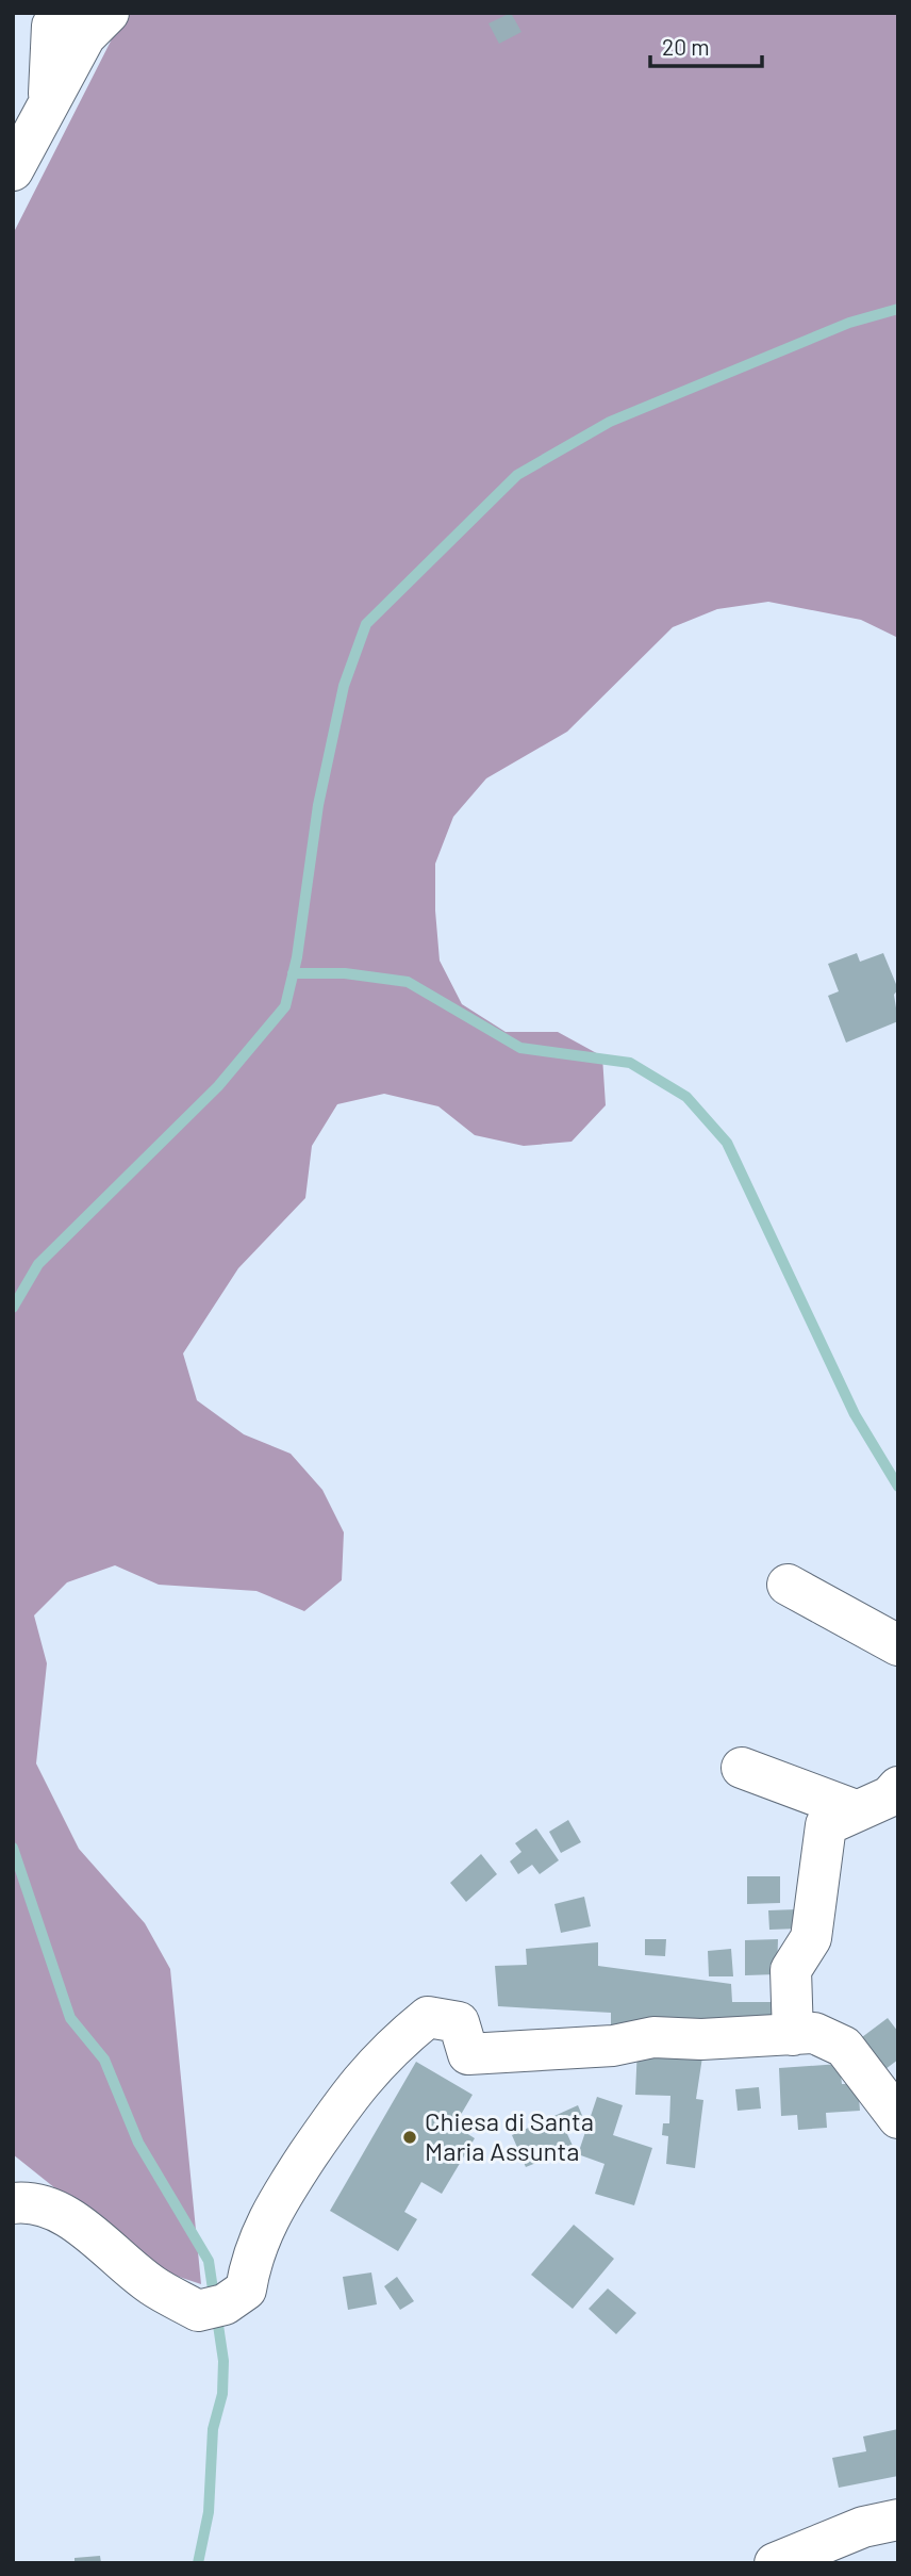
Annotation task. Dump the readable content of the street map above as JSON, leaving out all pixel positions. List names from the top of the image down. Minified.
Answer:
{"places":["Chiesa di Santa Maria Assunta"],"scale_bar":"20 m"}
